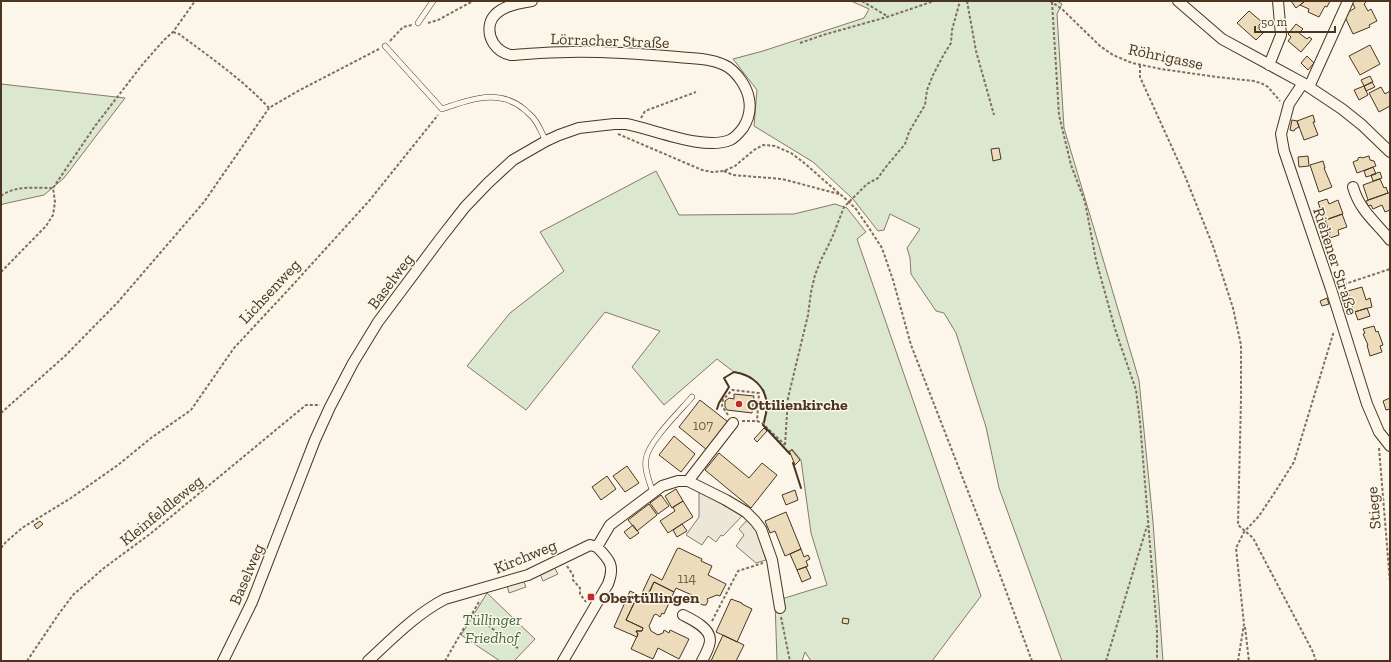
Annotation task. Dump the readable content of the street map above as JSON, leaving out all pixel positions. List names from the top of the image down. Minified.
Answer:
{"streets":{"street":["Lörracher Straße","Riehener Straße","Baselweg","Kirchweg"],"path":["Röhrigasse","Lichsenweg","Stiege","Kleinfeldleweg"]},"crossings":[["Lörracher Straße","Baselweg"],["Röhrigasse","Riehener Straße"],["Riehener Straße","Stiege"],["Baselweg","Kleinfeldleweg"]],"parks":["Tüllinger Friedhof"],"places":{"other":["Ottilienkirche"],"transit":["Obertüllingen"]},"house_numbers":["107","114"],"scale_bar":"50 m"}
